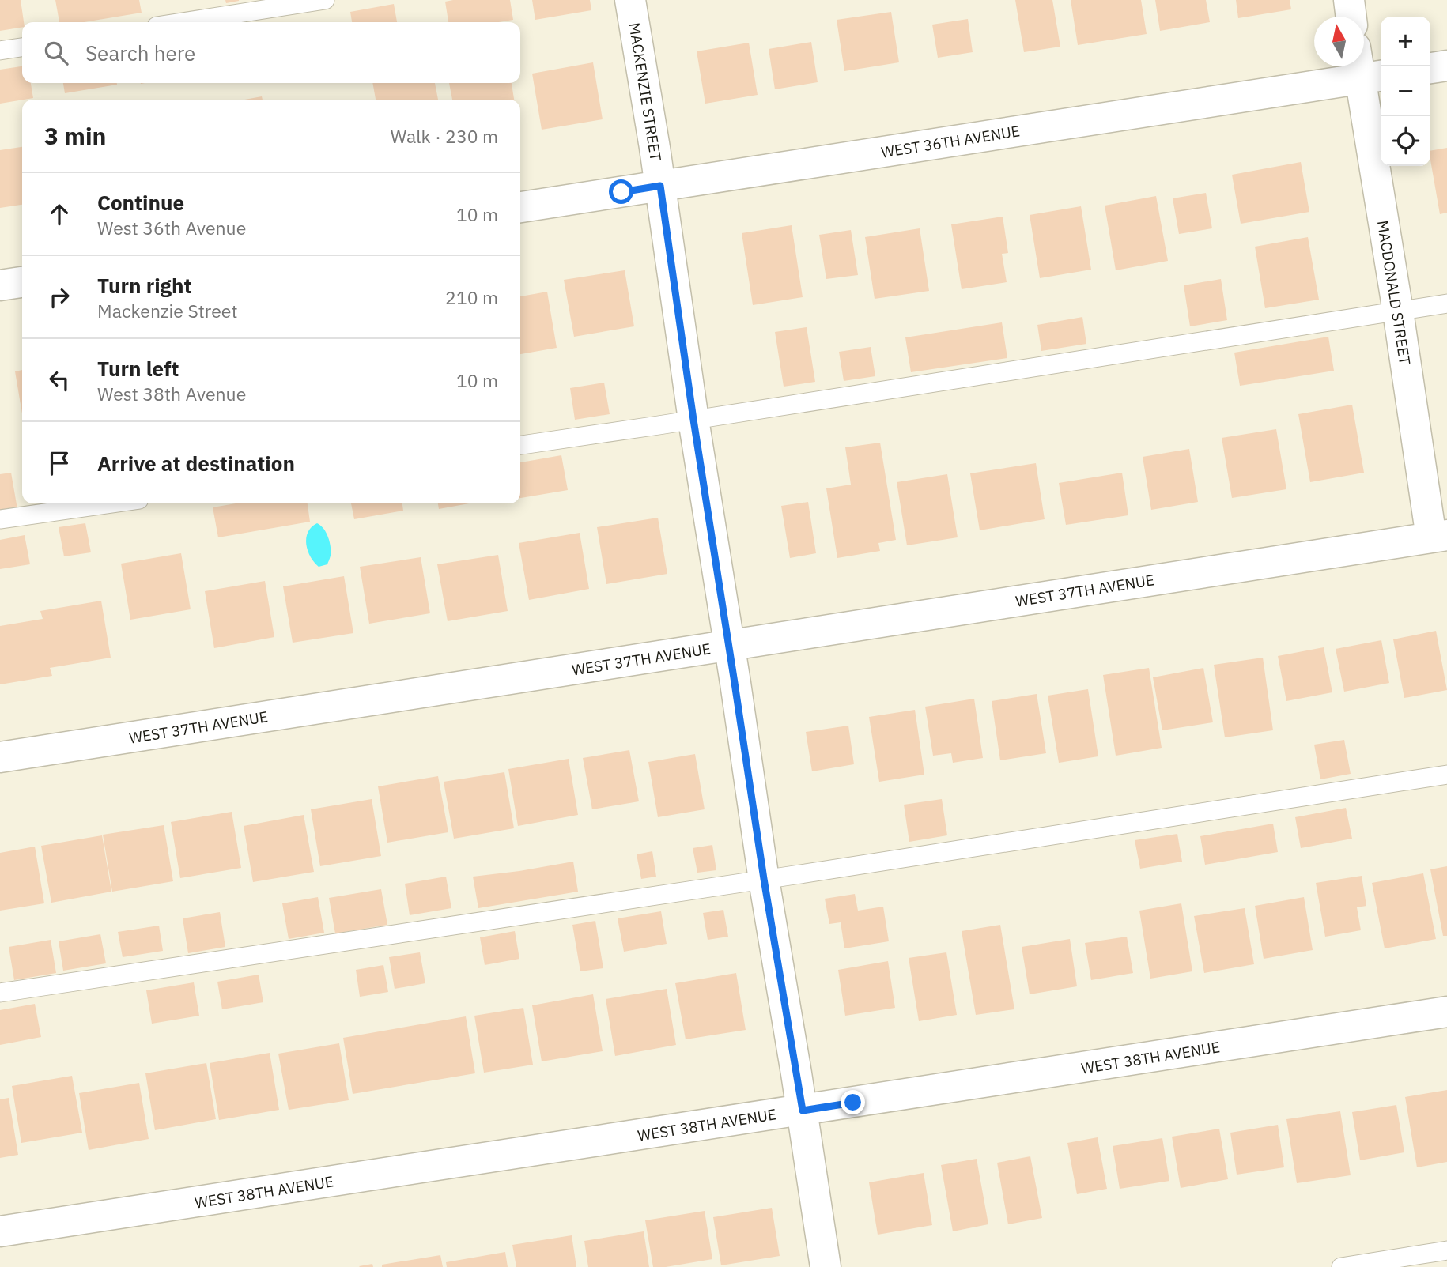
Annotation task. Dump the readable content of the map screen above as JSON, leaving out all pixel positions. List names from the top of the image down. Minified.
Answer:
{"streets":{"street":["MACKENZIE STREET","WEST 36TH AVENUE","MACDONALD STREET","WEST 37TH AVENUE","WEST 38TH AVENUE"]},"crossings":[["MACKENZIE STREET","WEST 36TH AVENUE"],["MACKENZIE STREET","WEST 37TH AVENUE"],["MACKENZIE STREET","WEST 38TH AVENUE"],["WEST 36TH AVENUE","MACDONALD STREET"],["MACDONALD STREET","WEST 37TH AVENUE"]],"north":"top","page":{"map_buttons":["+","−"],"search":"Search here","heading":["3 min","Walk · 230 m"],"list":[["Continue","West 36th Avenue","10 m"],["Turn right","Mackenzie Street","210 m"],["Turn left","West 38th Avenue","10 m"],"Arrive at destination"]}}
